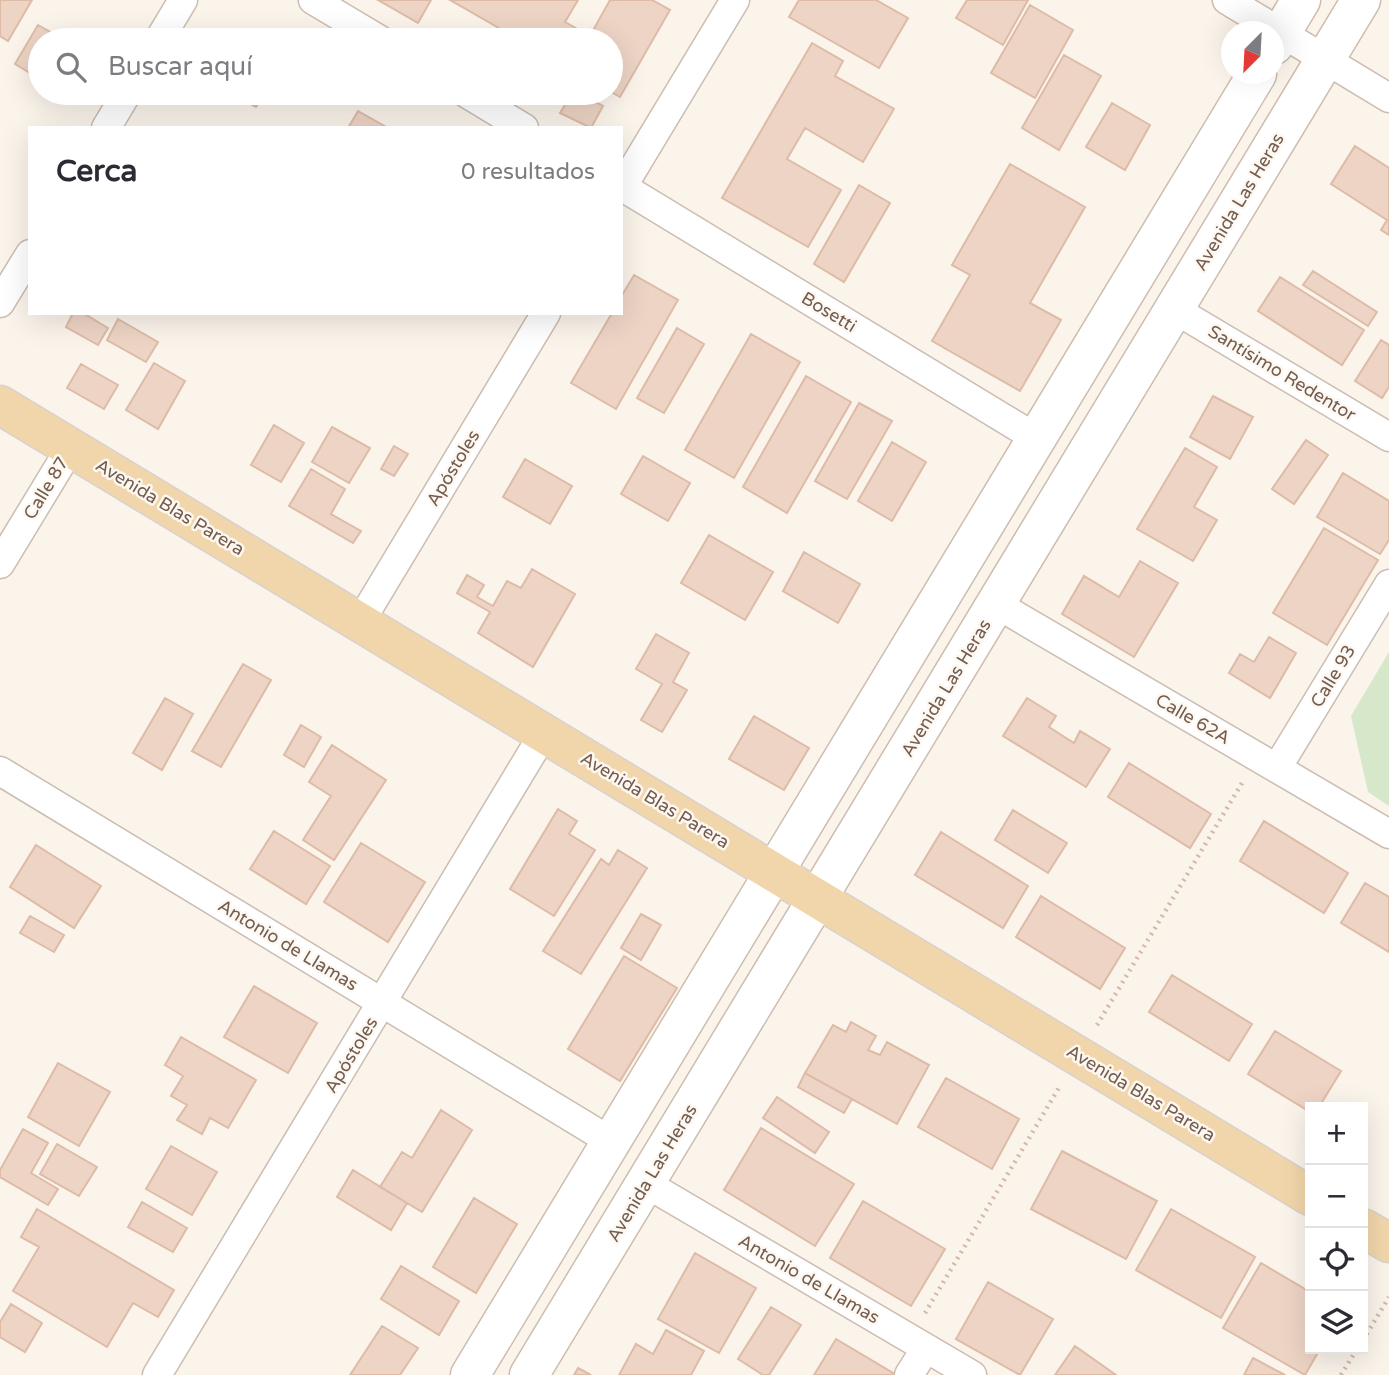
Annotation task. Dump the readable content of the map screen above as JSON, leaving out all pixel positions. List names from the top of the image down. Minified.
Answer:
{"streets":{"main road":["Avenida Las Heras","Avenida Blas Parera"],"street":["Bosetti","Santísimo Redentor","Apóstoles","Calle 87","Calle 93","Calle 62A","Antonio de Llamas"]},"crossings":[["Avenida Las Heras","Santísimo Redentor"],["Avenida Las Heras","Avenida Blas Parera"],["Avenida Las Heras","Calle 62A"],["Avenida Las Heras","Antonio de Llamas"],["Apóstoles","Avenida Blas Parera"],["Apóstoles","Antonio de Llamas"],["Calle 87","Avenida Blas Parera"],["Calle 93","Calle 62A"]],"north":"bottom left","page":{"search":"Buscar aquí","heading":["Cerca","0 resultados"],"map_buttons":["+","−"]}}
